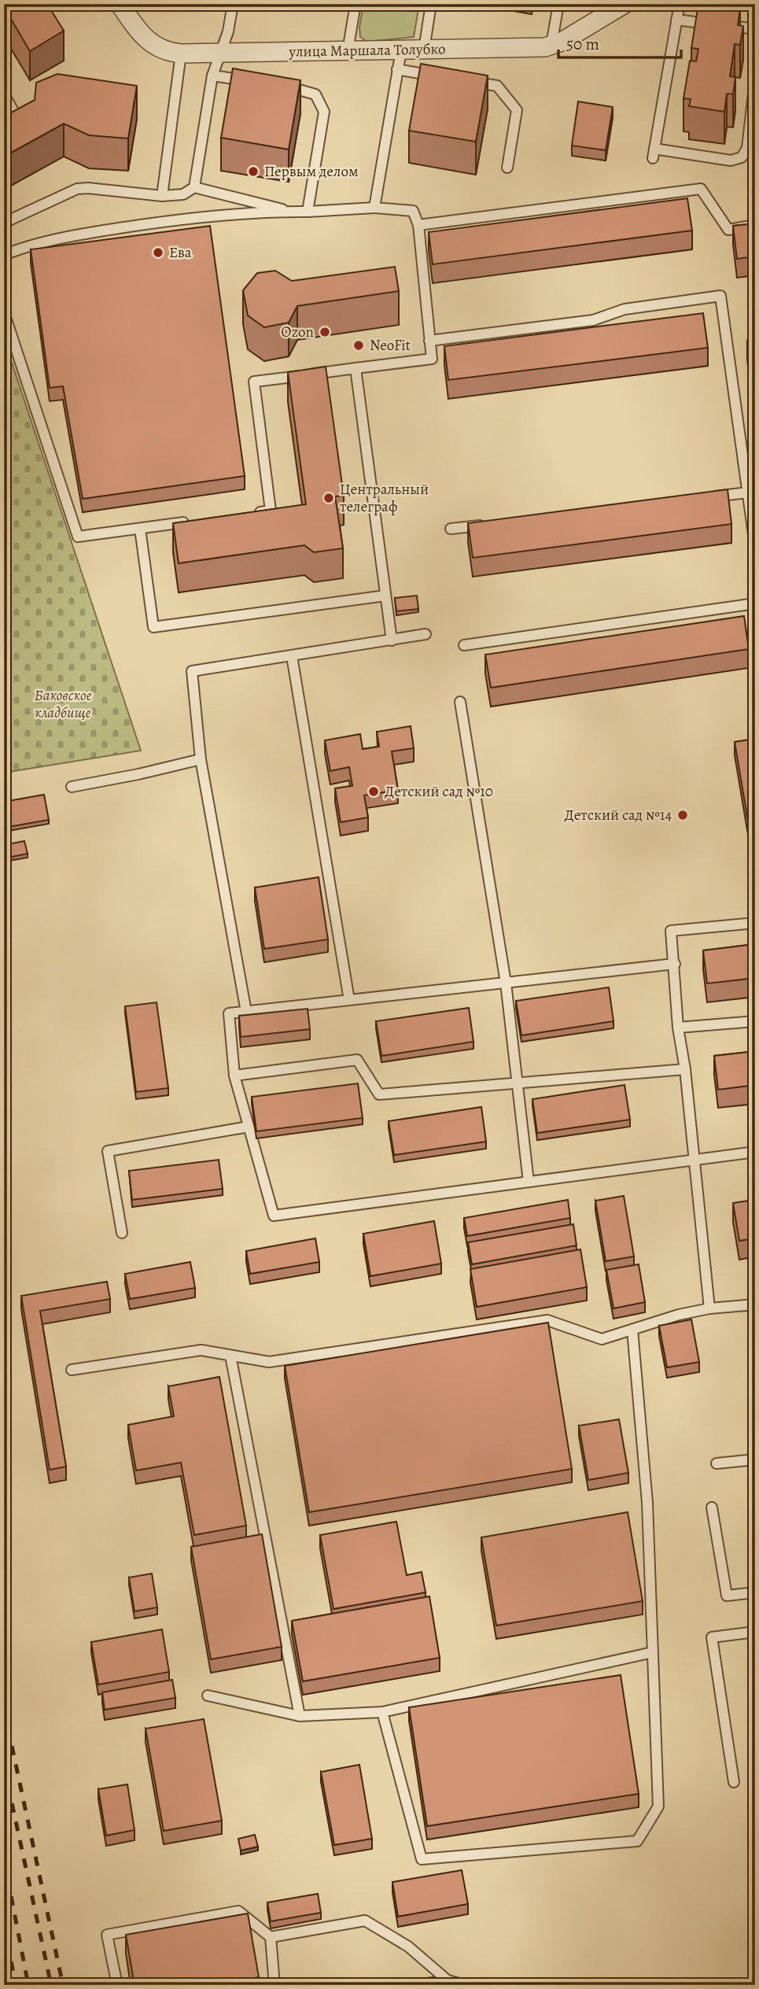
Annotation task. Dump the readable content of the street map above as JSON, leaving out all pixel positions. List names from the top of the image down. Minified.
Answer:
{"streets":{"street":["улица Маршала Толубко"]},"parks":["Баковское кладбище"],"places":["Первым делом","Ева","Ozon","NeoFit","Центральный телеграф","Детский сад №10","Детский сад №14"],"scale_bar":"50 m"}
